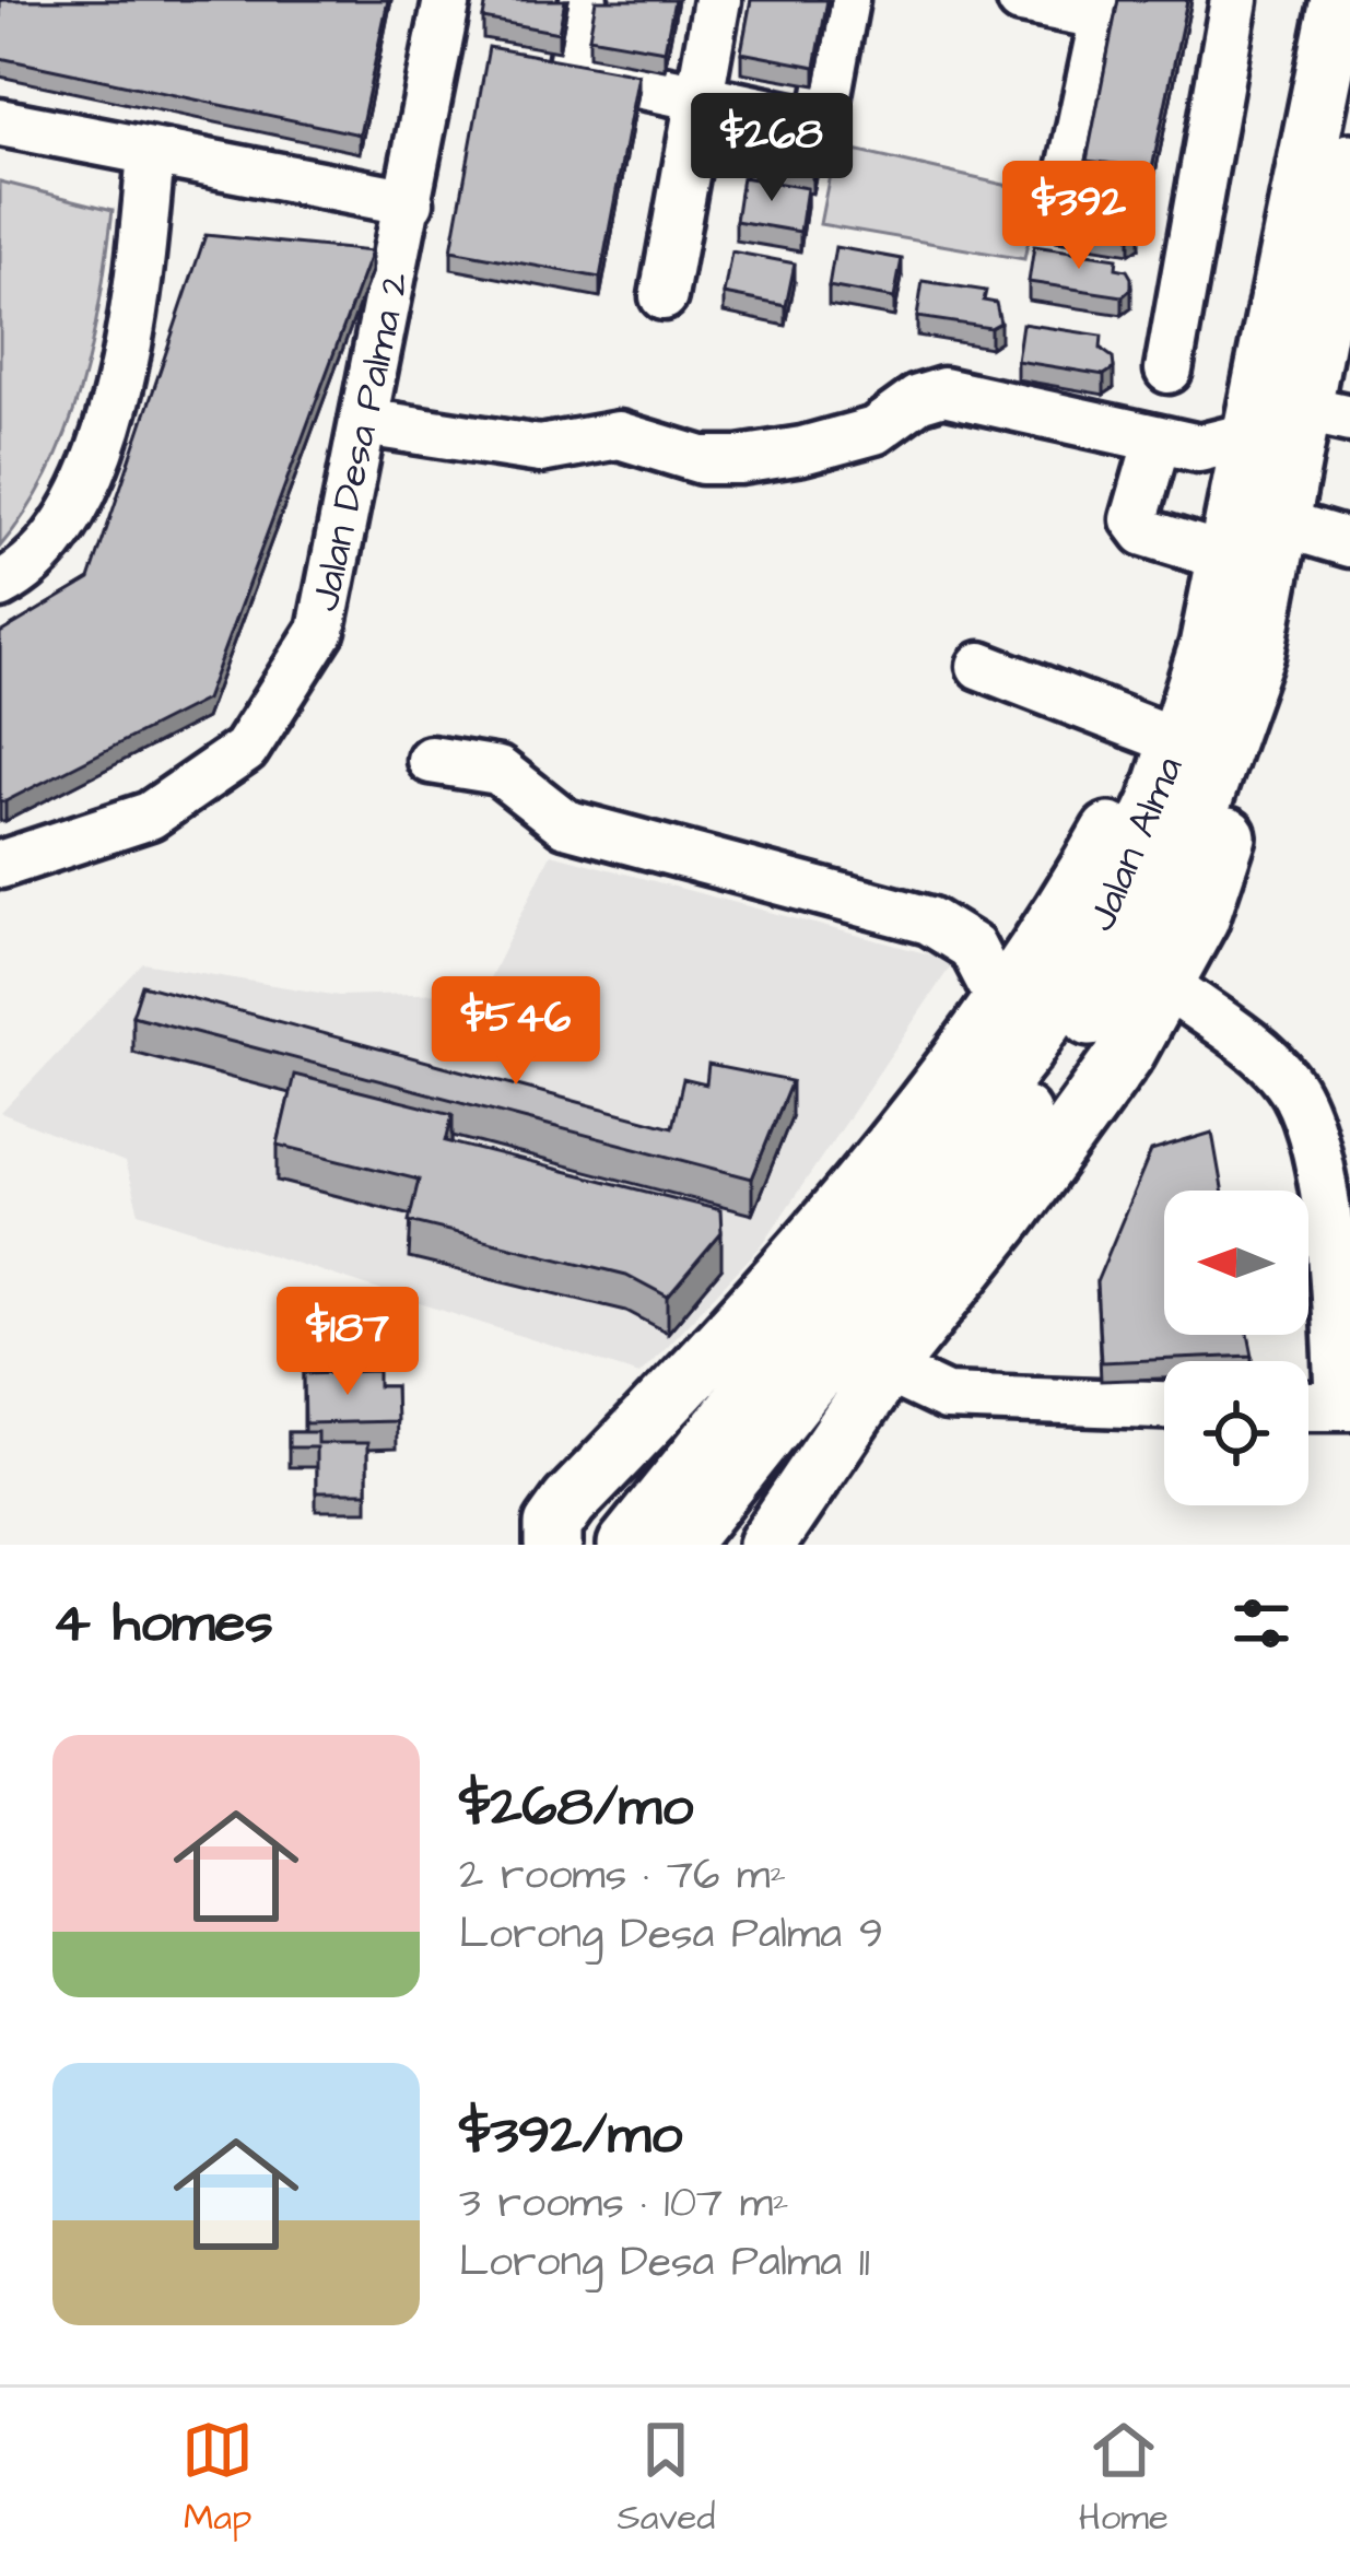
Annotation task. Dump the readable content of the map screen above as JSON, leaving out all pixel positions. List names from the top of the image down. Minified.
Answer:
{"streets":{"main road":["Jalan Alma"],"street":["Jalan Desa Palma 2"]},"north":"left","page":{"price":["$268","$392","$546","$187"],"heading":"4 homes","list":[{"name":"$268/mo","note":"2 rooms · 76 m² · Lorong Desa Palma 9"},{"name":"$392/mo","note":"3 rooms · 107 m² · Lorong Desa Palma 11"}],"tabs":["Map","Saved","Home"]}}
